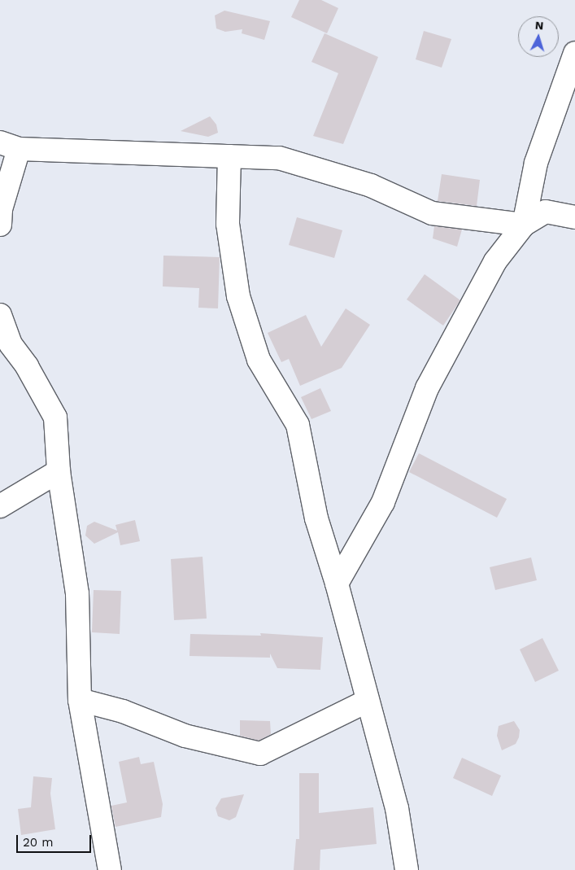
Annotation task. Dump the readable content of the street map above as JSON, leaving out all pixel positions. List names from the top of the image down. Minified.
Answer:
{"scale_bar":"20 m","north":"top"}
